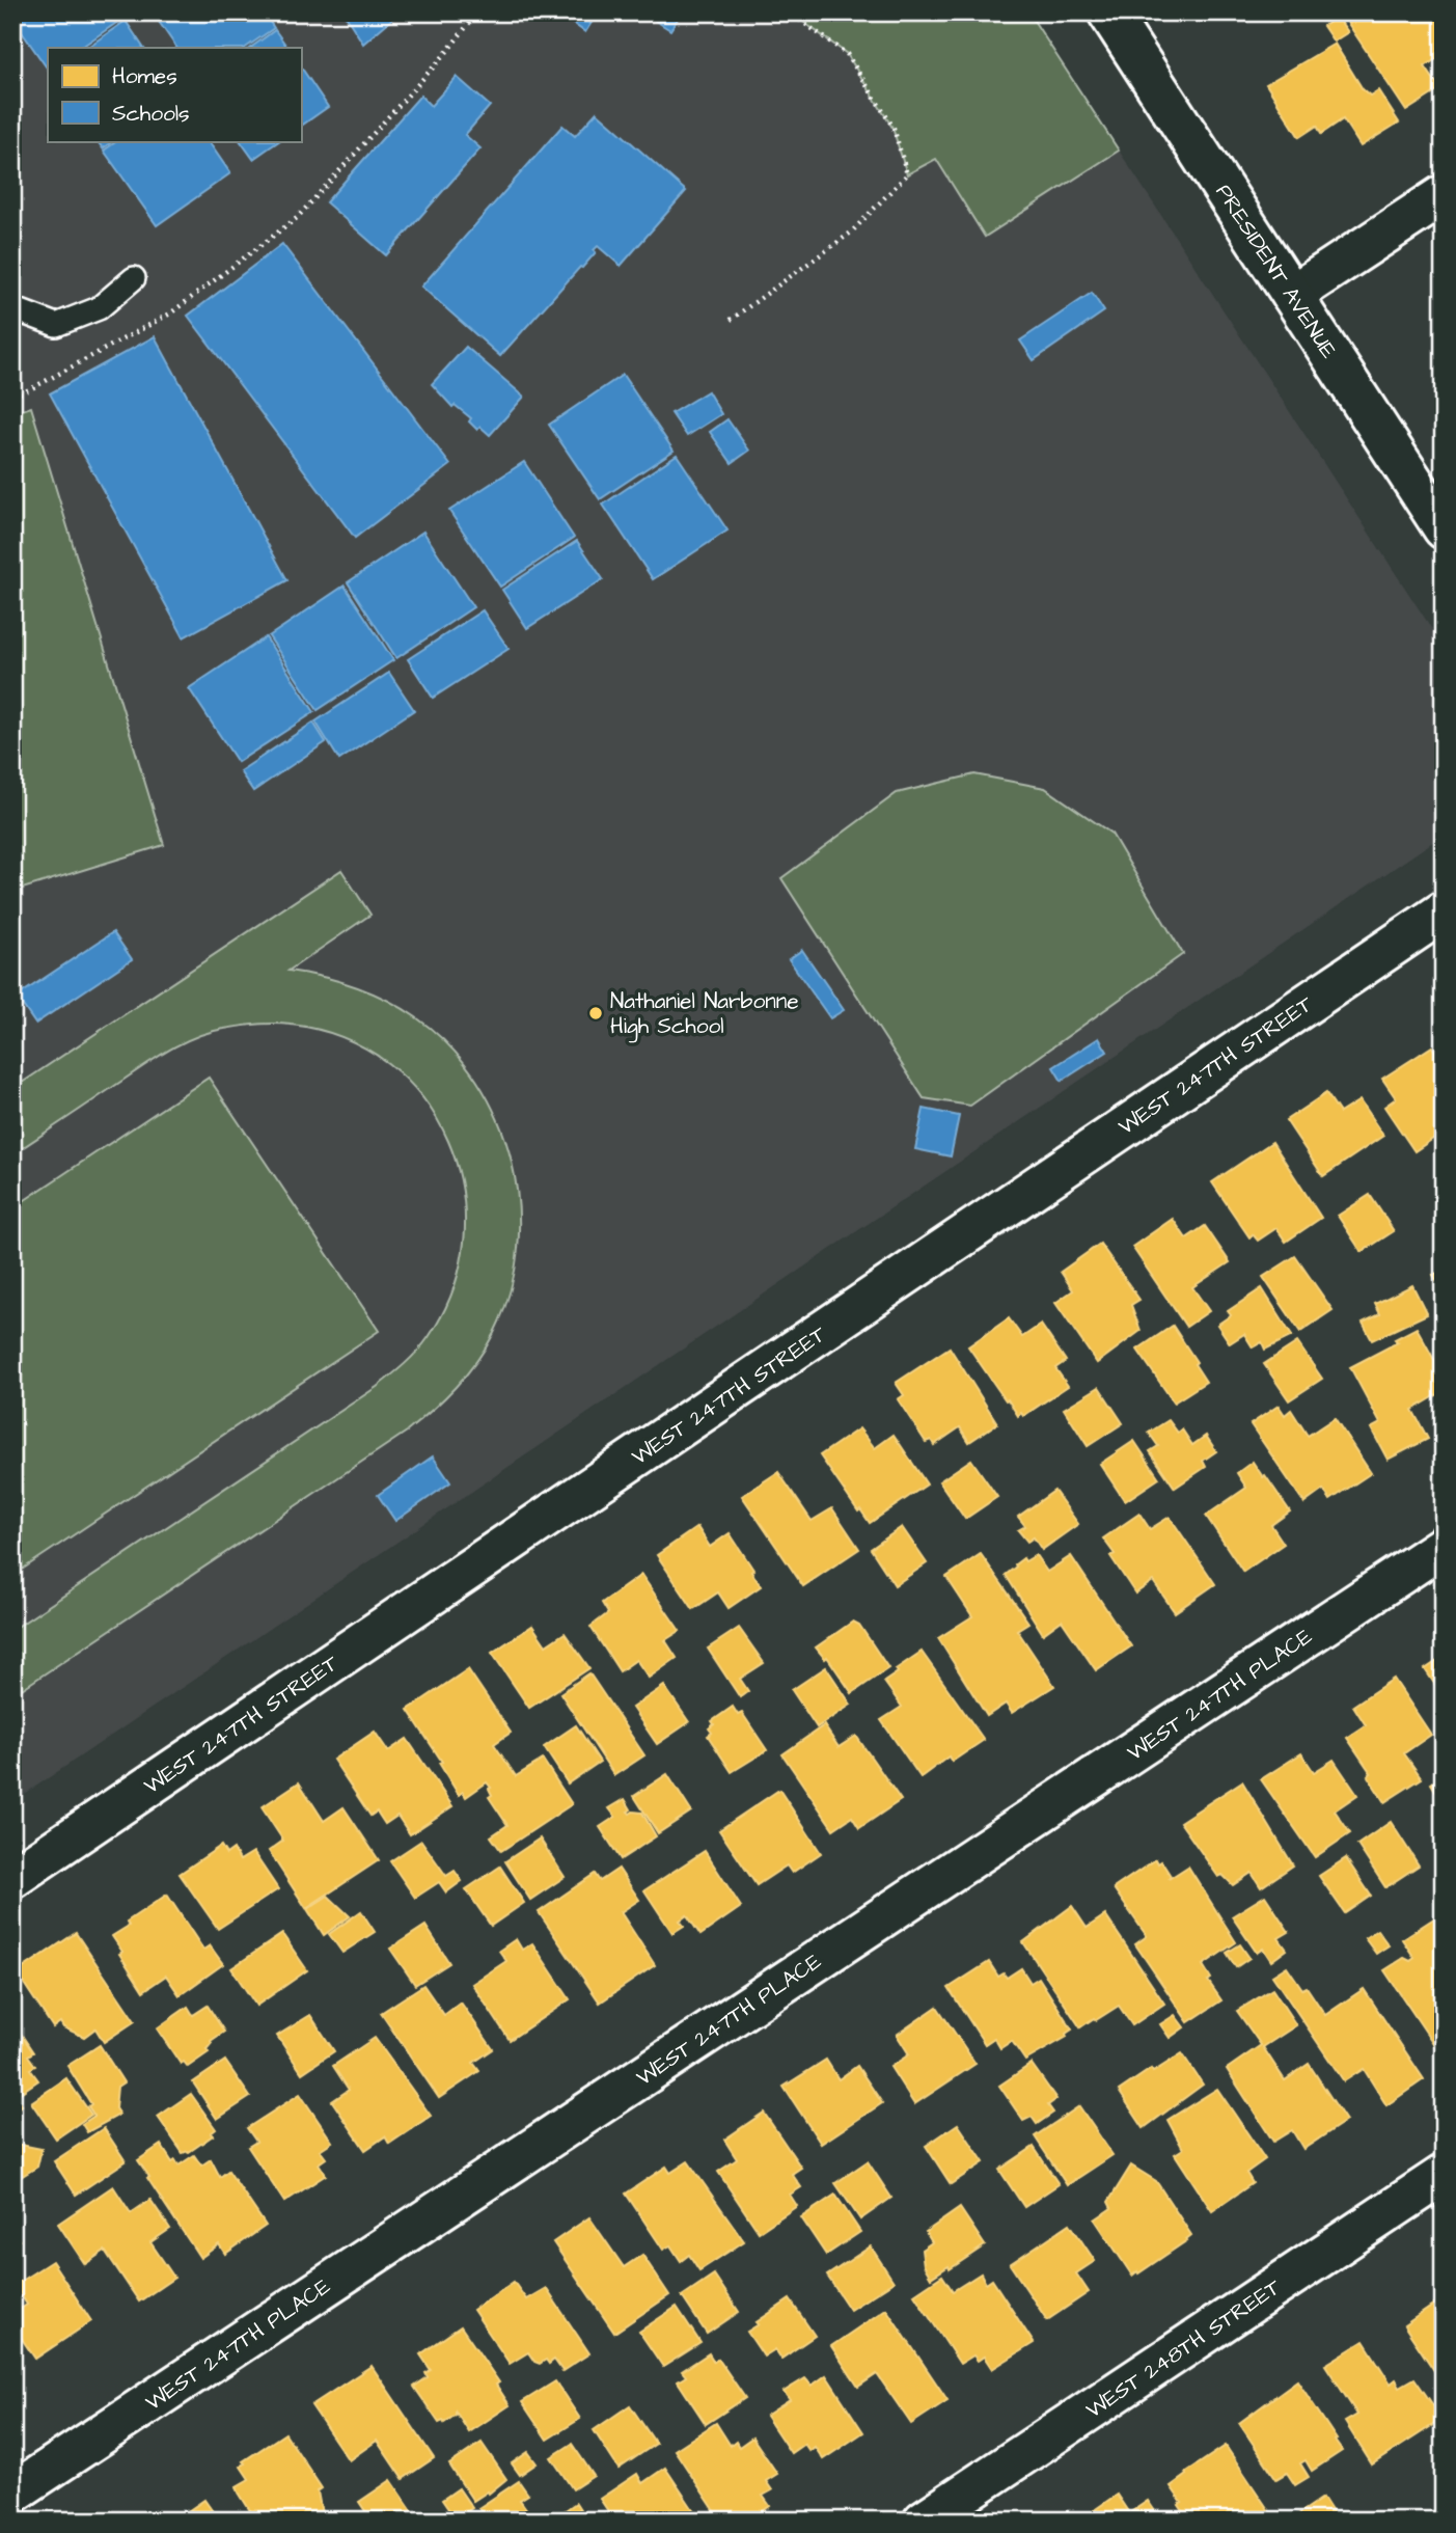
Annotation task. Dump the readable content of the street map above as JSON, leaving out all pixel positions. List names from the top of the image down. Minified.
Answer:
{"streets":{"street":["PRESIDENT AVENUE","WEST 247TH STREET","WEST 247TH PLACE","WEST 248TH STREET"]},"places":["Nathaniel Narbonne High School"],"legend":["Homes","Schools"]}
